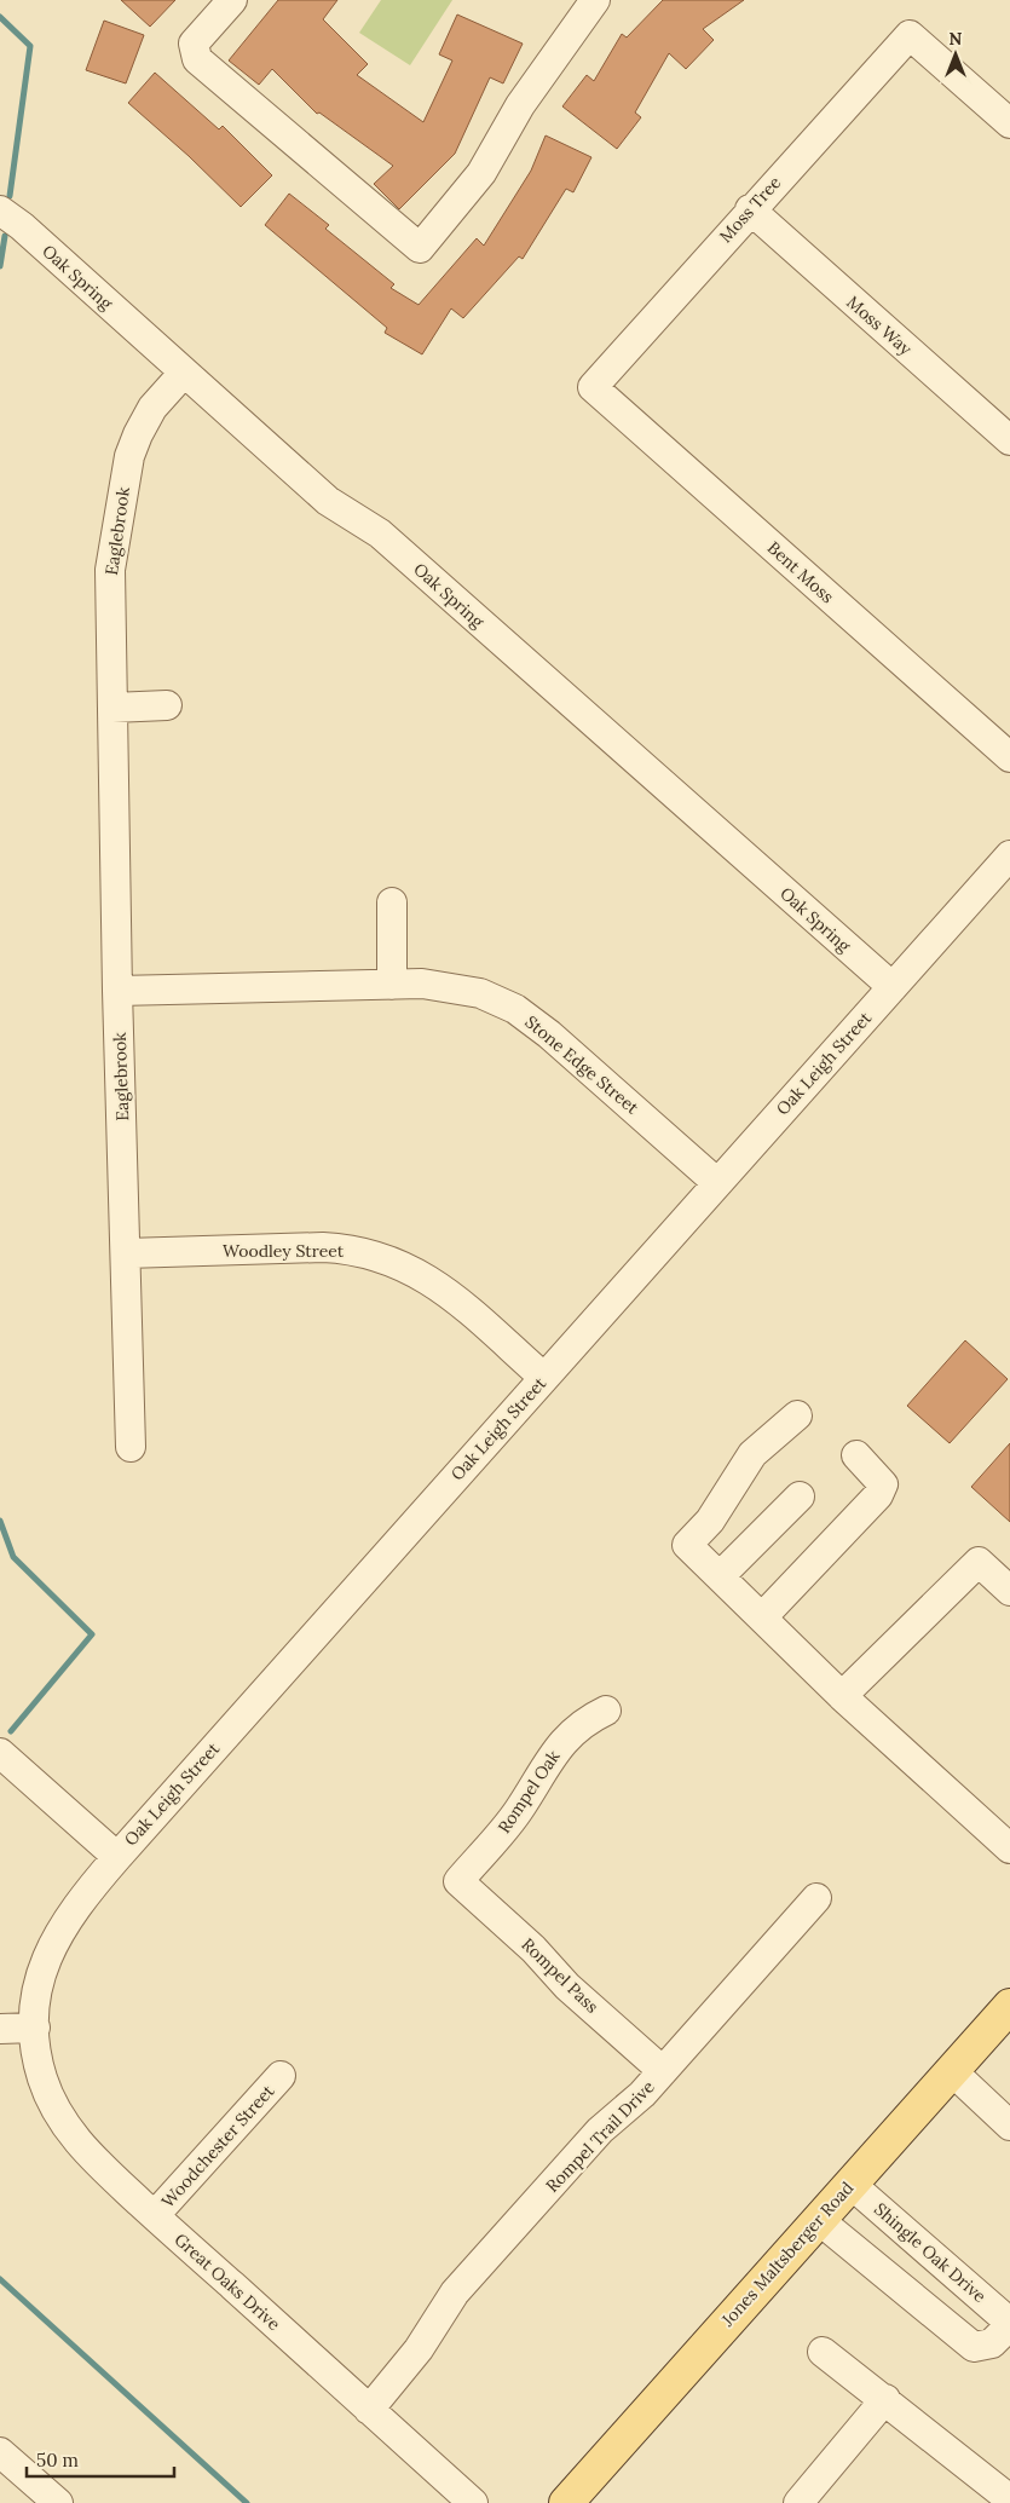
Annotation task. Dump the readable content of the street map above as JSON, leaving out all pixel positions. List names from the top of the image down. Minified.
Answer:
{"streets":{"main road":["Jones Maltsberger Road"],"street":["Moss Tree","Oak Spring","Moss Way","Eaglebrook","Bent Moss","Oak Leigh Street","Stone Edge Street","Woodley Street","Rompel Oak","Rompel Pass","Rompel Trail Drive","Woodchester Street","Shingle Oak Drive","Great Oaks Drive"]},"crossings":[["Moss Tree","Moss Way"],["Moss Tree","Bent Moss"],["Oak Spring","Eaglebrook"],["Oak Spring","Oak Leigh Street"],["Eaglebrook","Stone Edge Street"],["Eaglebrook","Woodley Street"],["Oak Leigh Street","Stone Edge Street"],["Oak Leigh Street","Woodley Street"],["Oak Leigh Street","Great Oaks Drive"],["Rompel Oak","Rompel Pass"],["Rompel Pass","Rompel Trail Drive"],["Rompel Trail Drive","Great Oaks Drive"],["Woodchester Street","Great Oaks Drive"],["Shingle Oak Drive","Jones Maltsberger Road"]],"scale_bar":"50 m","north":"top"}
